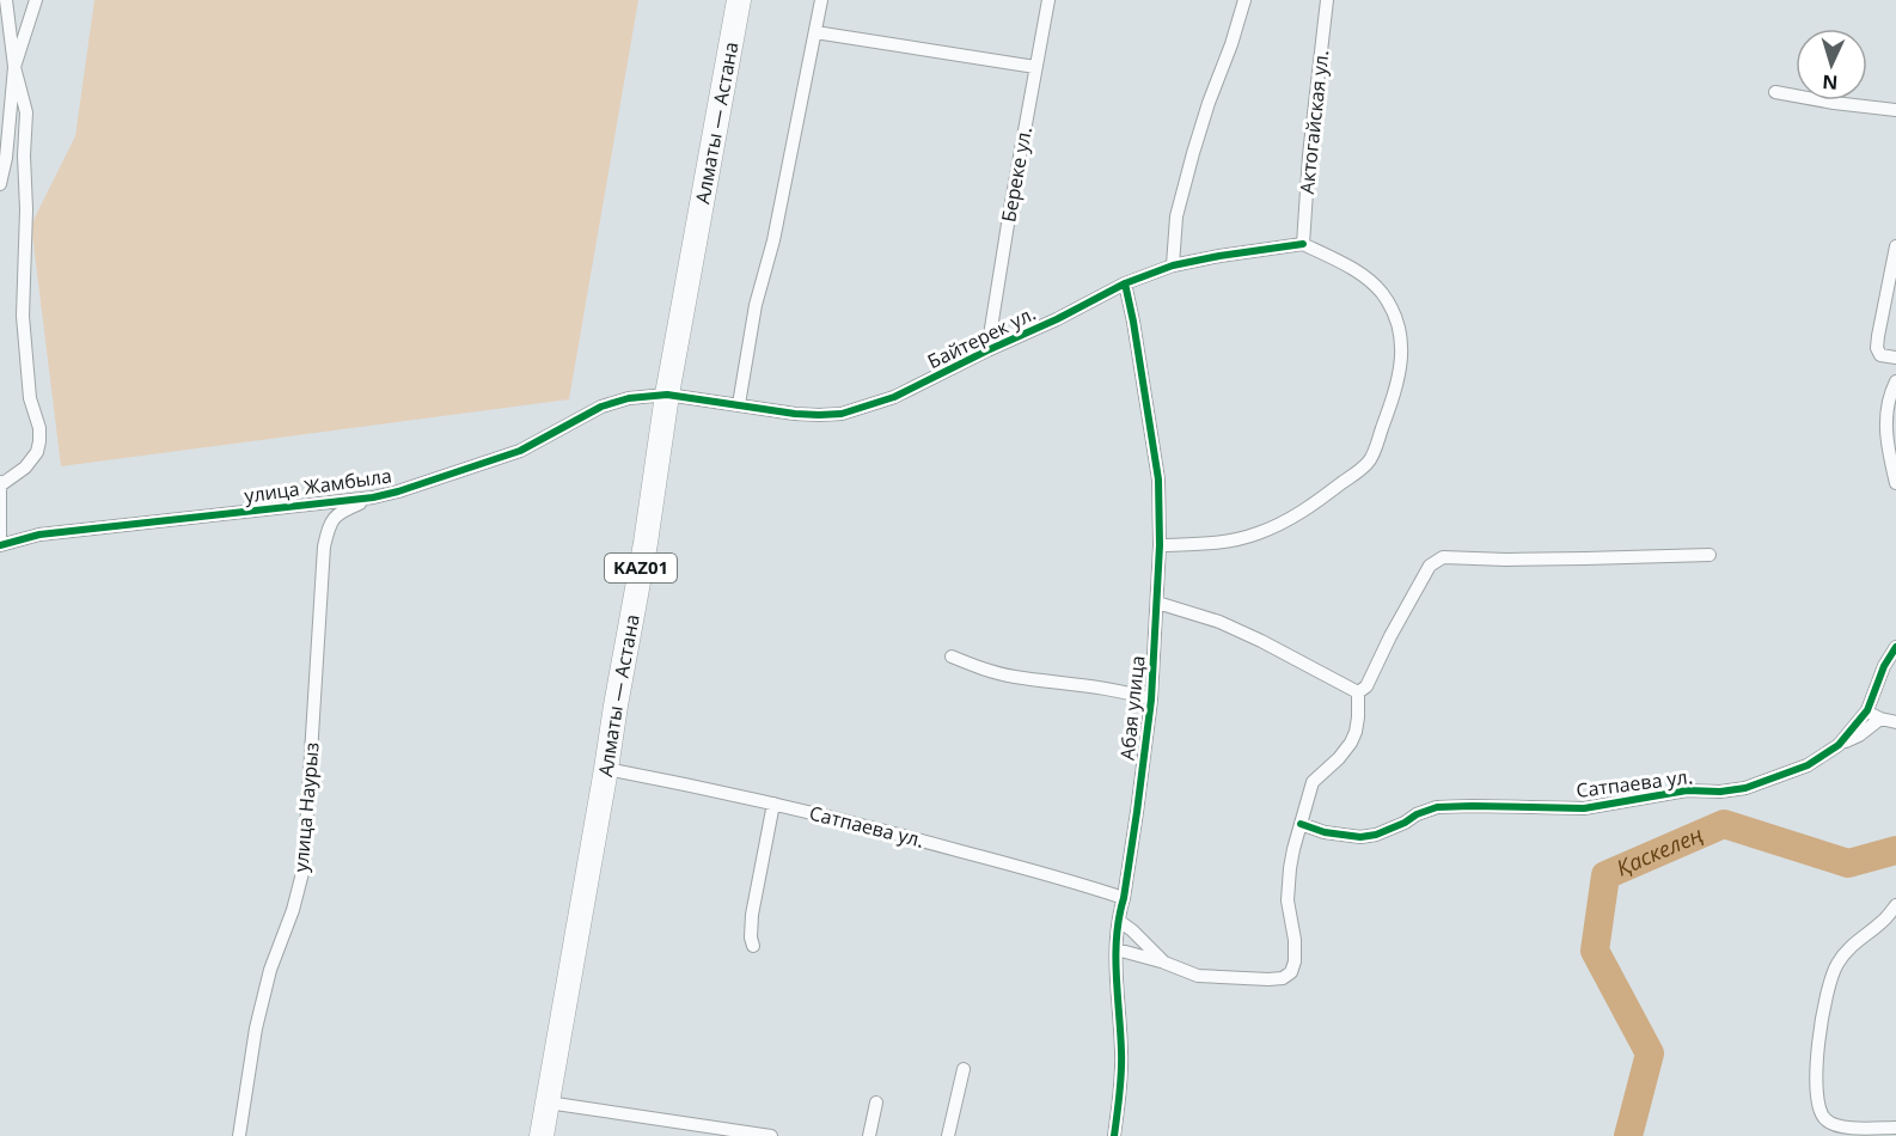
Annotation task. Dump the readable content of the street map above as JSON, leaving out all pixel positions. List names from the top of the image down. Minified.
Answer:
{"streets":{"highway":["Алматы — Астана","KАZ01"],"street":["Актогайская ул.","Береке ул.","Байтерек ул.","улица Жамбыла","Абая улица","Сатпаева ул.","улица Наурыз"]},"crossings":[["Актогайская ул.","Байтерек ул."],["Алматы — Астана","Байтерек ул."],["Алматы — Астана","улица Жамбыла"],["Алматы — Астана","Сатпаева ул."],["Береке ул.","Байтерек ул."],["Байтерек ул.","улица Жамбыла"],["Байтерек ул.","Абая улица"],["улица Жамбыла","улица Наурыз"],["Абая улица","Сатпаева ул."]],"water":["Қаскелең"],"north":"bottom"}
